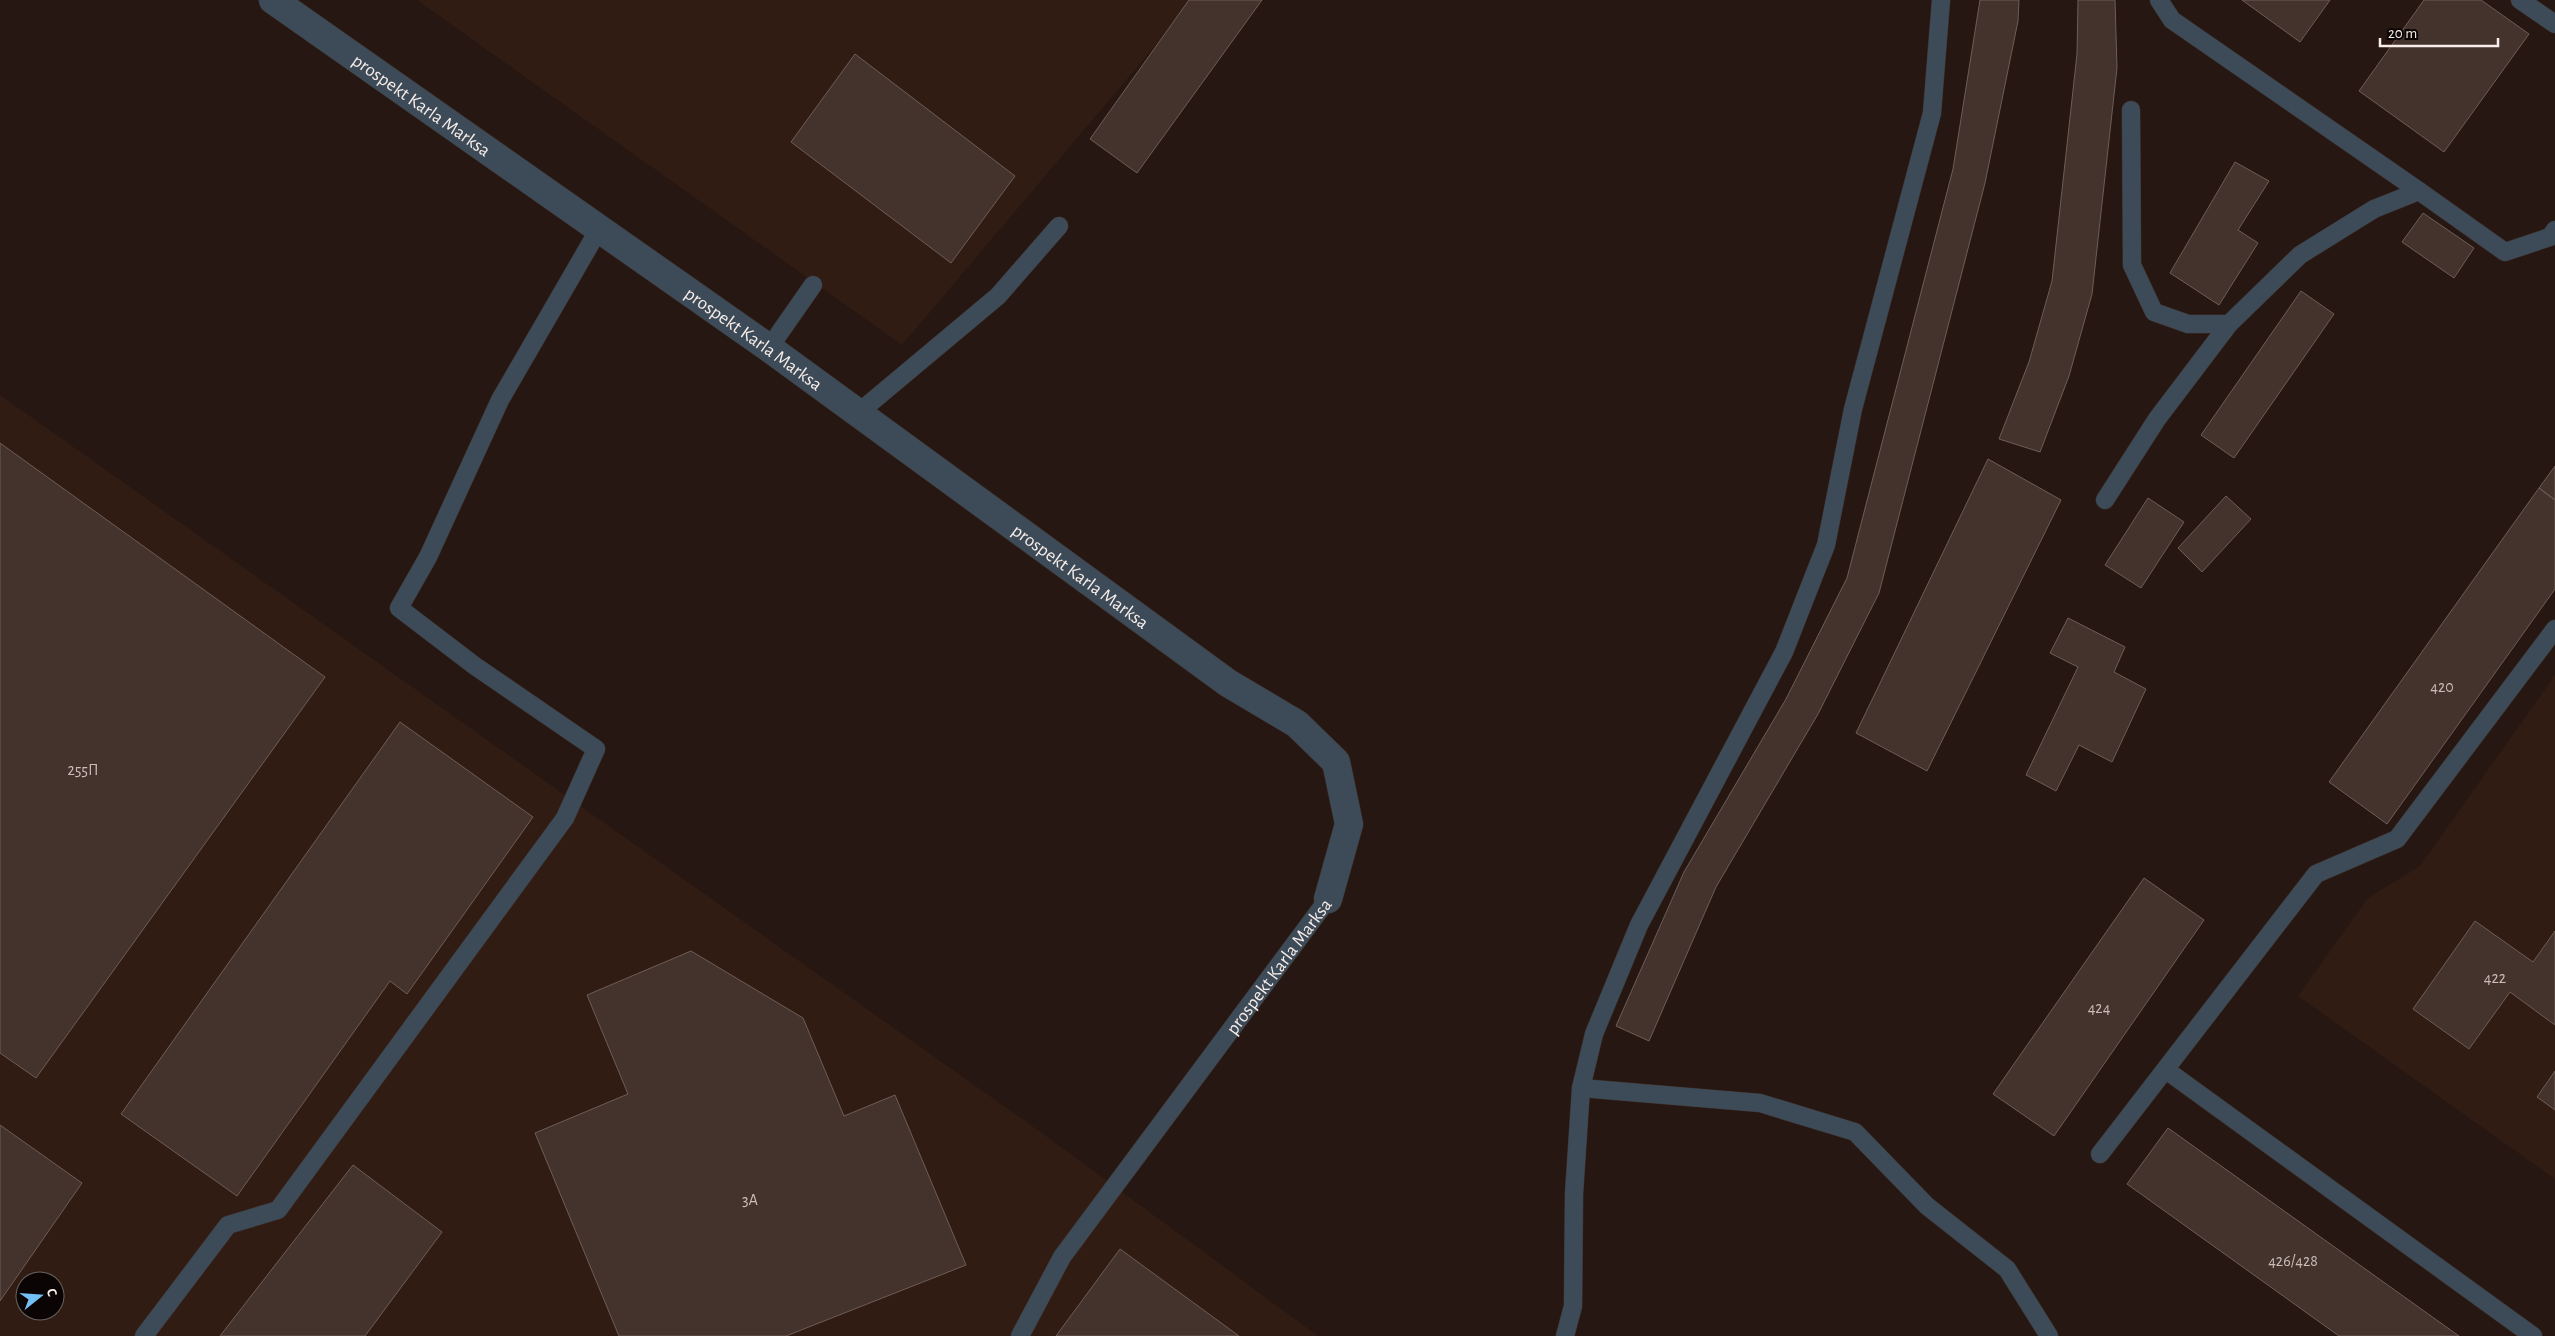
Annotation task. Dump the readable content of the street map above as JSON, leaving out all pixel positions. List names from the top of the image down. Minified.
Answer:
{"streets":{"street":["prospekt Karla Marksa"]},"house_numbers":["420","255П","422","424","3А","426/428"],"scale_bar":"20 m","north":"right"}
